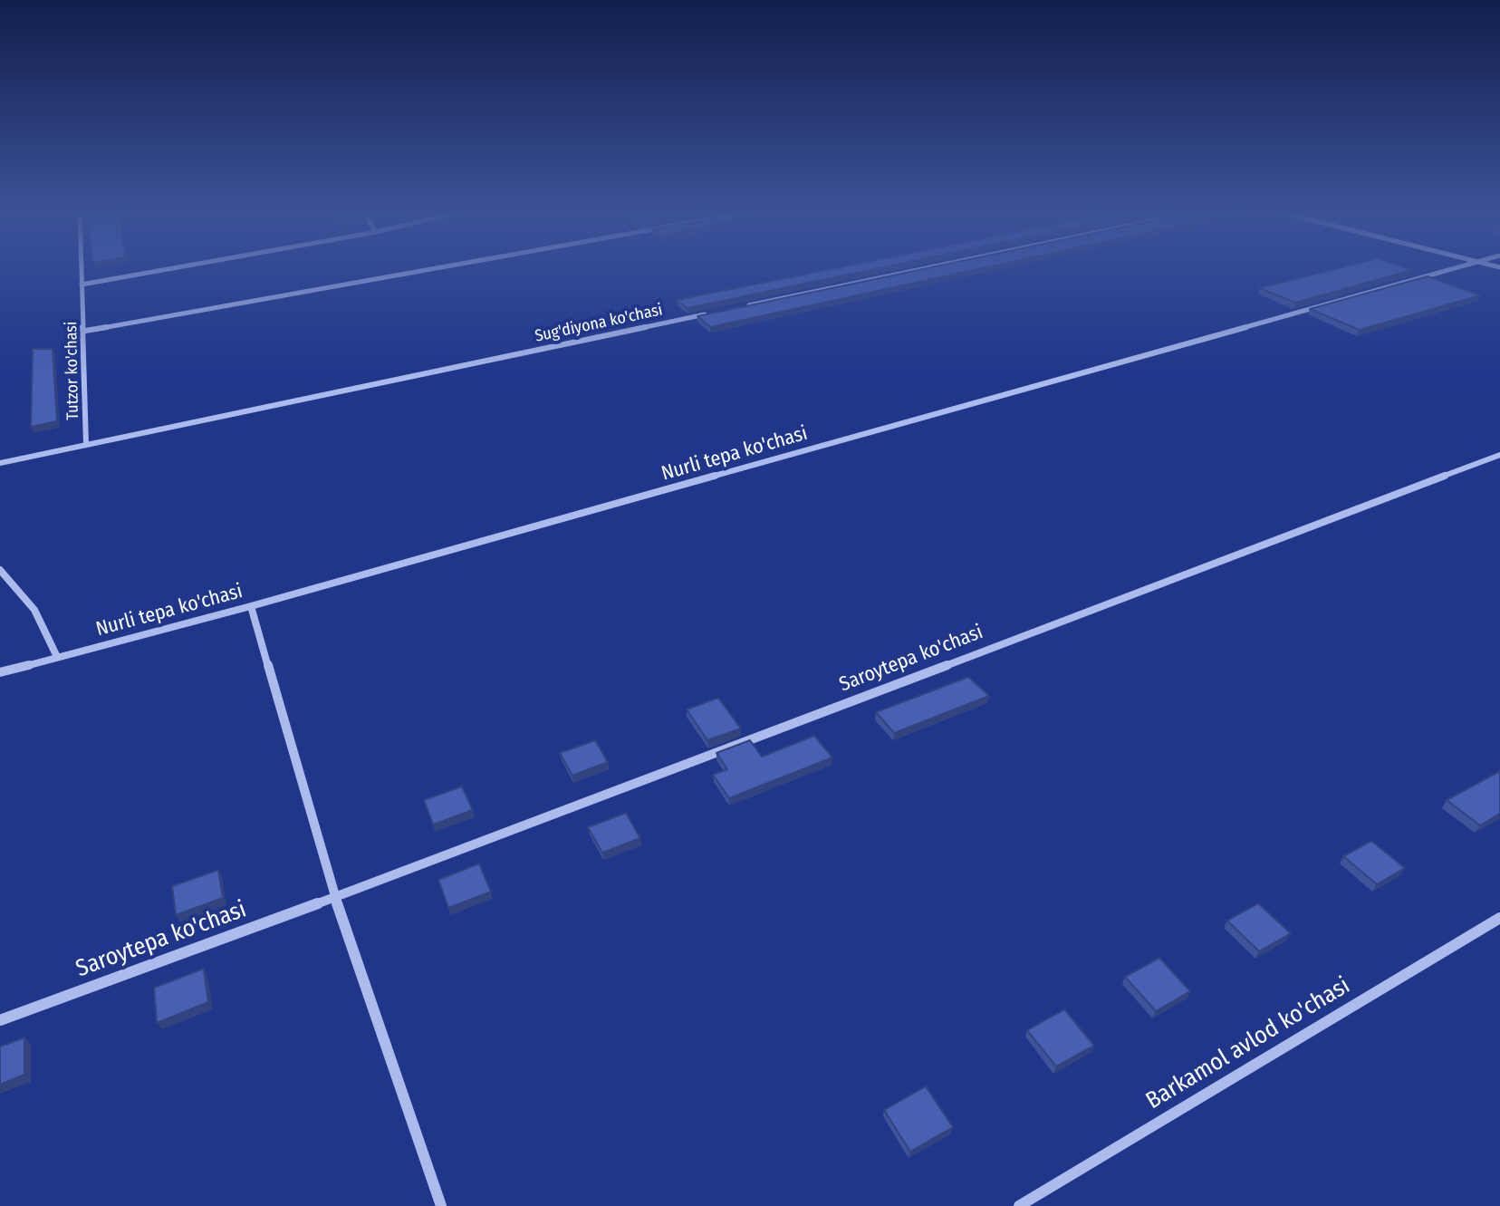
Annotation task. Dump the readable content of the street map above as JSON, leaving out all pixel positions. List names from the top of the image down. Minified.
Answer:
{"streets":{"street":["Sug'diyona ko'chasi","Tutzor ko'chasi","Nurli tepa ko'chasi","Saroytepa ko'chasi","Barkamol avlod ko'chasi"]},"crossings":[["Sug'diyona ko'chasi","Tutzor ko'chasi"]]}
